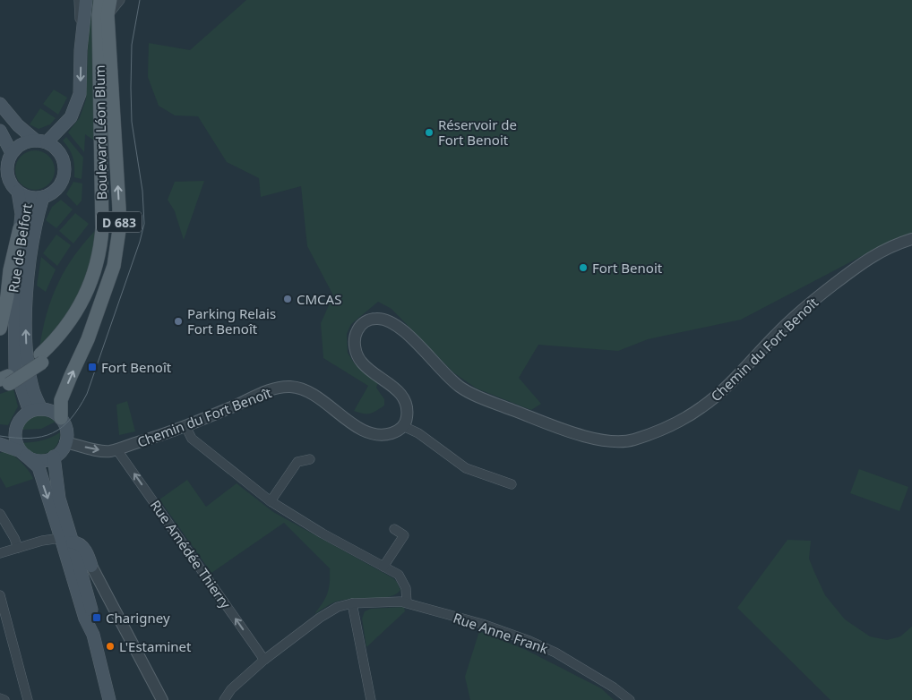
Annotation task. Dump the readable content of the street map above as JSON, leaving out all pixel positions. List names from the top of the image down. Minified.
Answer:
{"streets":{"main road":["Boulevard Léon Blum","D 683","Rue de Belfort"],"street":["Chemin du Fort Benoît","Rue Amédée Thierry","Rue Anne Frank"]},"crossings":[["Boulevard Léon Blum","D 683"],["D 683","Rue de Belfort"],["D 683","Chemin du Fort Benoît"],["Rue de Belfort","Chemin du Fort Benoît"],["Chemin du Fort Benoît","Rue Amédée Thierry"]],"one_way":["Rue Amédée Thierry"],"places":{"other":["Réservoir de Fort Benoit","Fort Benoit","CMCAS","Parking Relais Fort Benoît","L'Estaminet"],"transit":["Fort Benoît","Charigney"]}}
